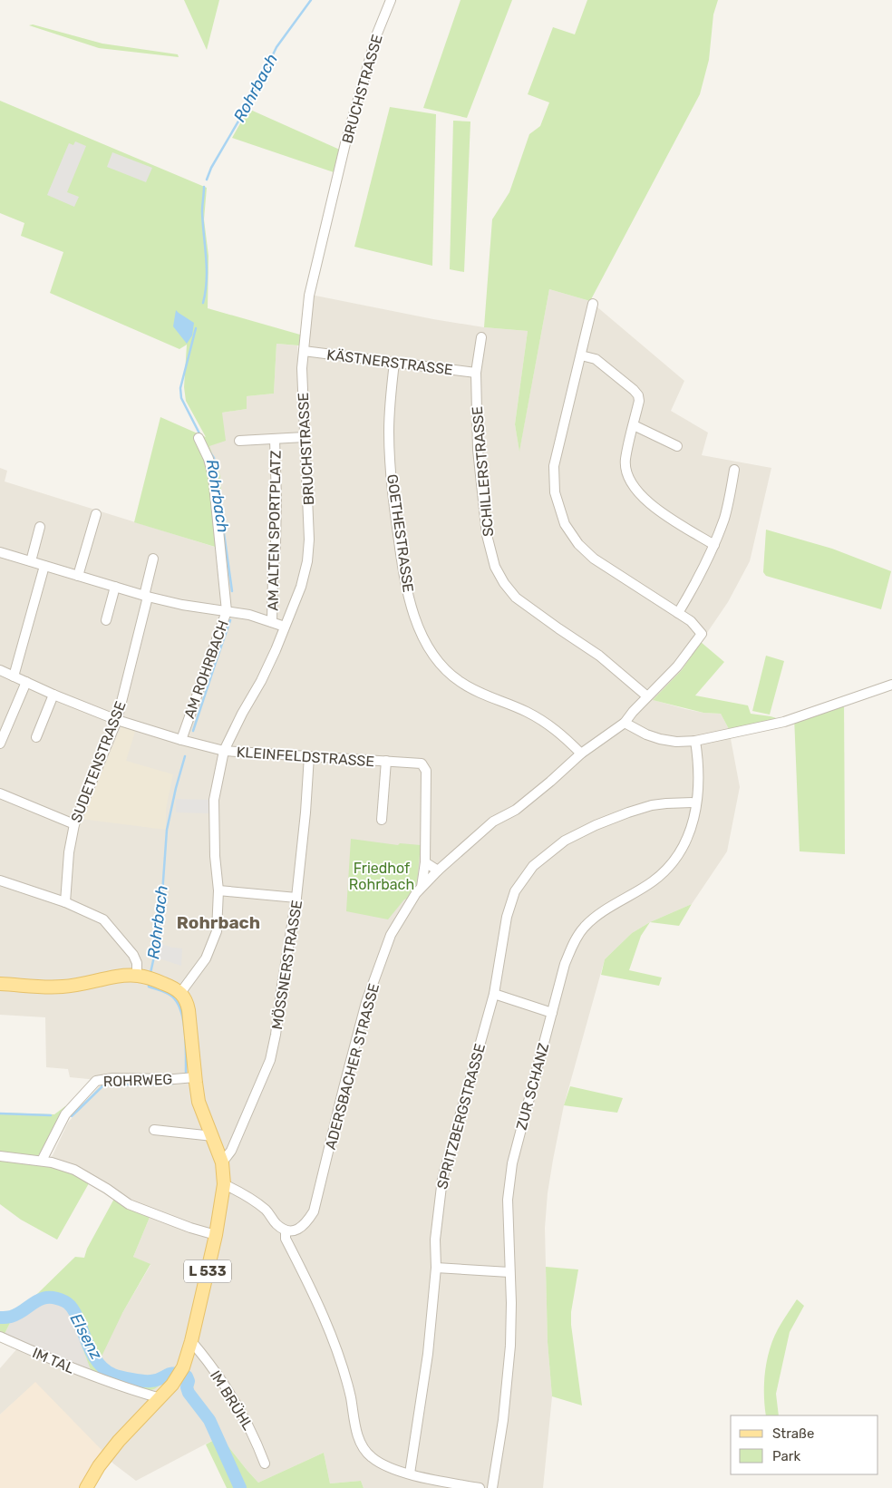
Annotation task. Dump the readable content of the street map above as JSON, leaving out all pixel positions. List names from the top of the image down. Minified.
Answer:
{"streets":{"main road":["L 533"],"street":["BRUCHSTRASSE","KÄSTNERSTRASSE","SCHILLERSTRASSE","AM ALTEN SPORTPLATZ","GOETHESTRASSE","AM ROHRBACH","KLEINFELDSTRASSE","SUDETENSTRASSE","MÖSSNERSTRASSE","ADERSBACHER STRASSE","ROHRWEG","ZUR SCHANZ","SPRITZBERGSTRASSE","IM TAL","IM BRÜHL"]},"crossings":[["BRUCHSTRASSE","KÄSTNERSTRASSE"],["BRUCHSTRASSE","AM ALTEN SPORTPLATZ"],["BRUCHSTRASSE","KLEINFELDSTRASSE"],["BRUCHSTRASSE","L 533"],["KÄSTNERSTRASSE","SCHILLERSTRASSE"],["KÄSTNERSTRASSE","GOETHESTRASSE"],["SCHILLERSTRASSE","ADERSBACHER STRASSE"],["GOETHESTRASSE","ADERSBACHER STRASSE"],["AM ROHRBACH","KLEINFELDSTRASSE"],["KLEINFELDSTRASSE","SUDETENSTRASSE"],["KLEINFELDSTRASSE","MÖSSNERSTRASSE"],["KLEINFELDSTRASSE","ADERSBACHER STRASSE"],["MÖSSNERSTRASSE","L 533"],["ROHRWEG","L 533"],["ZUR SCHANZ","SPRITZBERGSTRASSE"],["L 533","IM TAL"],["L 533","IM BRÜHL"]],"districts":["Rohrbach"],"water":["Rohrbach","Elsenz"],"parks":["Friedhof Rohrbach"],"legend":["Straße","Park"]}
